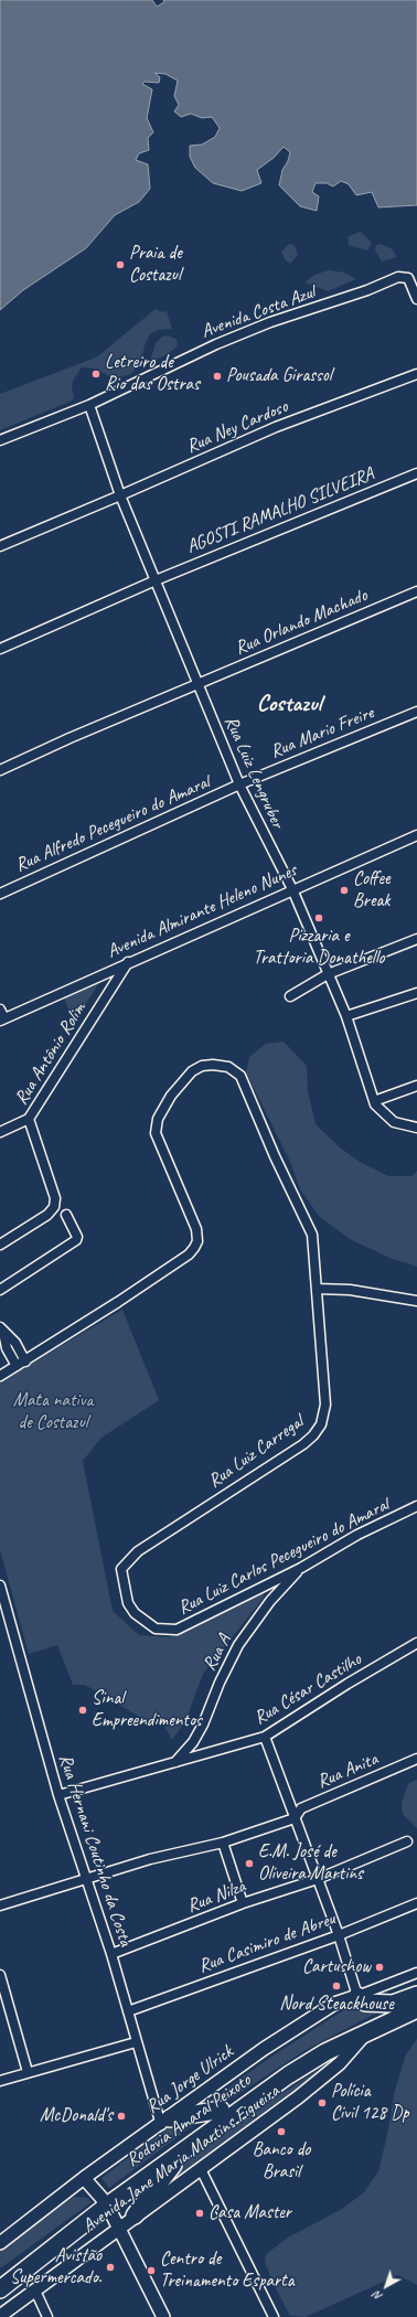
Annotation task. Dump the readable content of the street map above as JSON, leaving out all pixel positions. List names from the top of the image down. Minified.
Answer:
{"streets":{"highway":["Rodovia Amaral Peixoto"],"main road":["Rua Jorge Ulrick","Avenida Jane Maria Martins Figueira"],"street":["Avenida Costa Azul","Rua Ney Cardoso","AGOSTI RAMALHO SILVEIRA","Rua Orlando Machado","Rua Mario Freire","Rua Luiz Lengruber","Rua Alfredo Pecegueiro do Amaral","Avenida Almirante Heleno Nunes","Rua Antônio Rolim","Rua Luiz Carregal","Rua Luiz Carlos Pecegueiro do Amaral","Rua A","Rua César Castilho","Rua Anita","Rua Hernani Coutinho da Costa","Rua Nilza","Rua Casimiro de Abreu"]},"crossings":[["Avenida Costa Azul","Rua Luiz Lengruber"],["Rua Ney Cardoso","Rua Luiz Lengruber"],["AGOSTI RAMALHO SILVEIRA","Rua Luiz Lengruber"],["Rua Orlando Machado","Rua Luiz Lengruber"],["Rua Mario Freire","Rua Luiz Lengruber"],["Rua Mario Freire","Rua Alfredo Pecegueiro do Amaral"],["Rua Luiz Lengruber","Rua Alfredo Pecegueiro do Amaral"],["Rua Luiz Lengruber","Avenida Almirante Heleno Nunes"],["Avenida Almirante Heleno Nunes","Rua Antônio Rolim"],["Rua Luiz Carregal","Rua Luiz Carlos Pecegueiro do Amaral"],["Rua Luiz Carlos Pecegueiro do Amaral","Rua A"],["Rua A","Rua César Castilho"],["Rua César Castilho","Rua Hernani Coutinho da Costa"],["Rua Anita","Rua Hernani Coutinho da Costa"],["Rua Hernani Coutinho da Costa","Rua Nilza"],["Rua Hernani Coutinho da Costa","Rua Casimiro de Abreu"],["Rua Hernani Coutinho da Costa","Rua Jorge Ulrick"],["Rodovia Amaral Peixoto","Avenida Jane Maria Martins Figueira"]],"districts":["Costazul"],"parks":["Mata nativa de Costazul"],"places":["Praia de Costazul","Letreiro de Rio das Ostras","Pousada Girassol","Coffee Break","Pizzaria e Trattoria Donathello","Sinal Empreendimentos","E.M. José de Oliveira Martins","Cartushow","Nord Steackhouse","Polícia Civil 128 Dp","McDonald's","Banco do Brasil","Casa Master","Avistão Supermercado.","Centro de Treinamento Esparta"],"north":"bottom left"}
